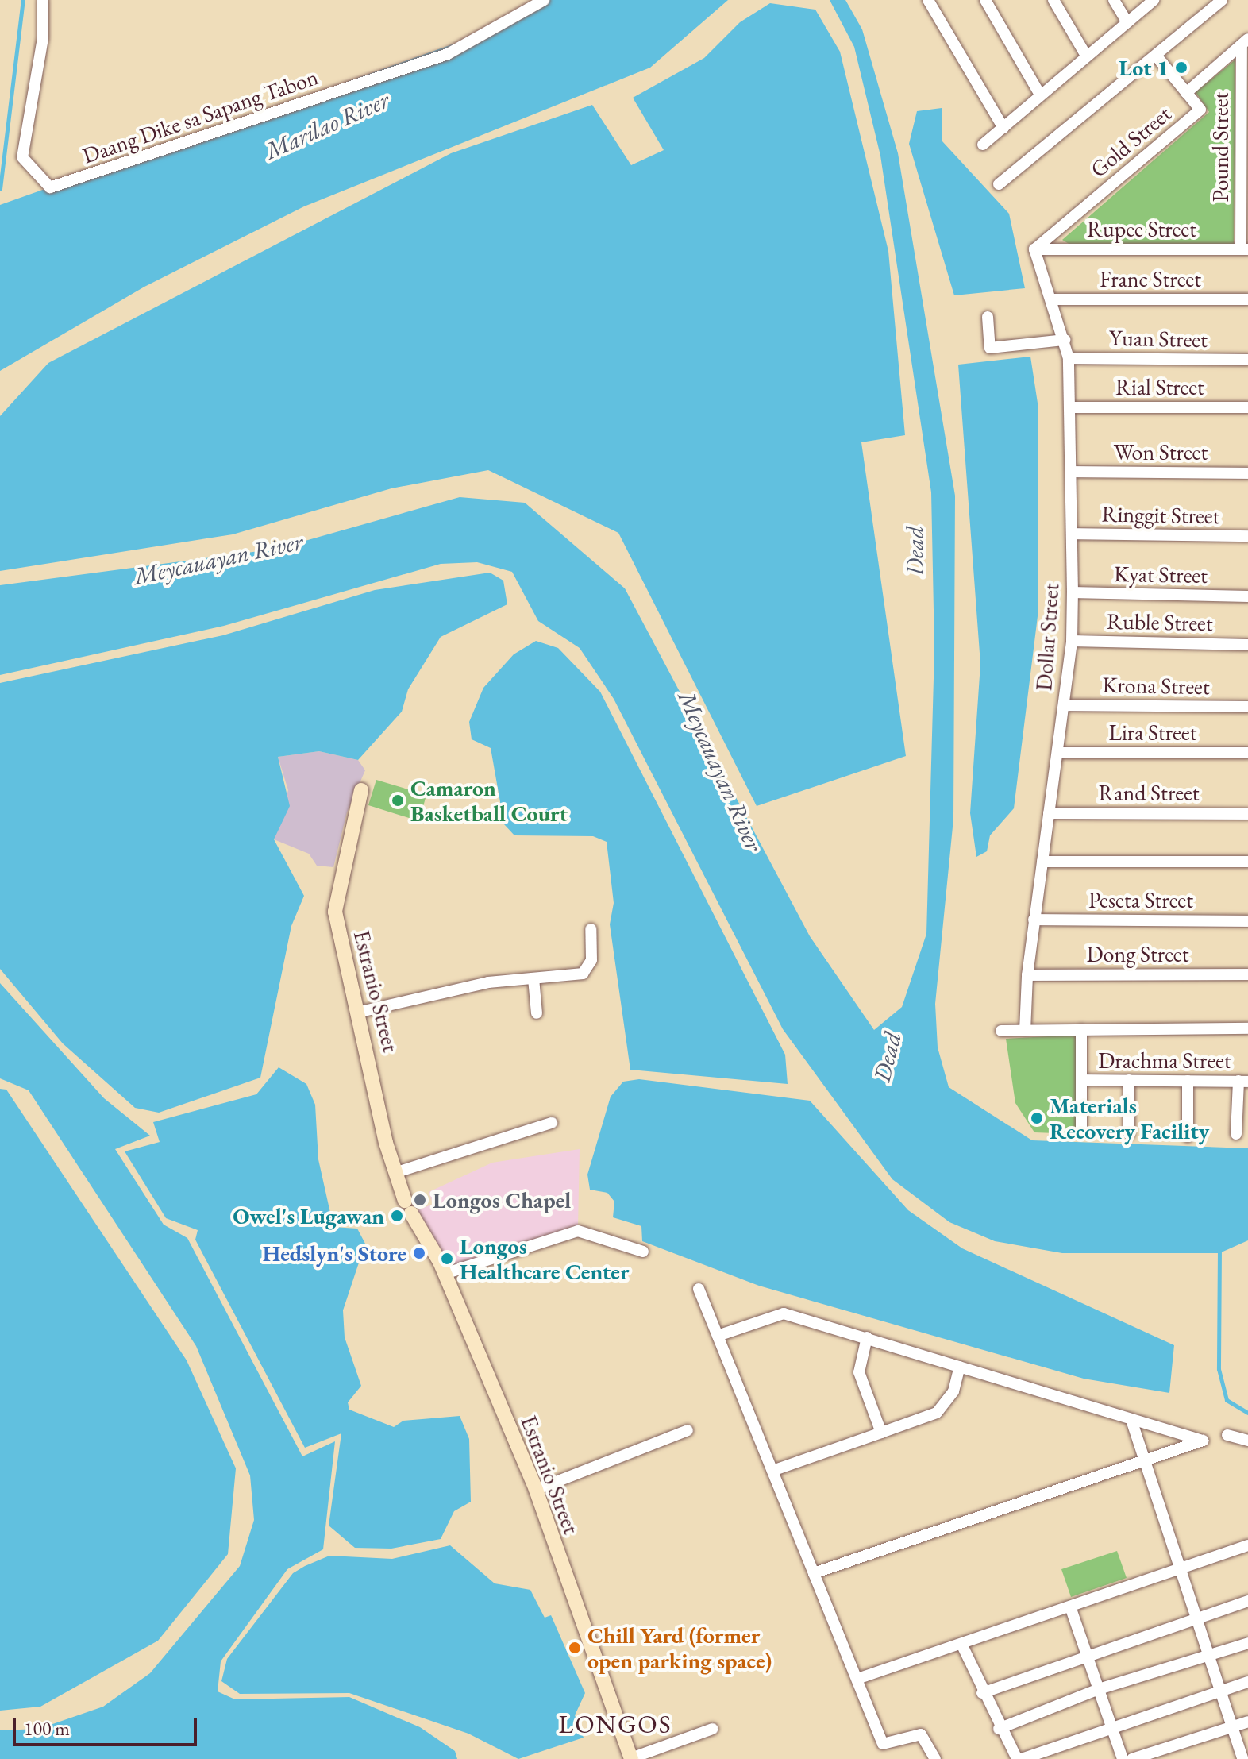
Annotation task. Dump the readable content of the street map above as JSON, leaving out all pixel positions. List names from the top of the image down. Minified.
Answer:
{"streets":{"street":["Daang Dike sa Sapang Tabon","Gold Street","Pound Street","Rupee Street","Franc Street","Yuan Street","Rial Street","Won Street","Ringgit Street","Kyat Street","Ruble Street","Dollar Street","Krona Street","Lira Street","Rand Street","Peseta Street","Dong Street","Estranio Street","Drachma Street"]},"crossings":[["Gold Street","Rupee Street"],["Gold Street","Dollar Street"],["Pound Street","Rupee Street"],["Rupee Street","Dollar Street"],["Franc Street","Dollar Street"],["Yuan Street","Dollar Street"],["Rial Street","Dollar Street"],["Won Street","Dollar Street"],["Ringgit Street","Dollar Street"],["Kyat Street","Dollar Street"],["Ruble Street","Dollar Street"],["Dollar Street","Krona Street"],["Dollar Street","Lira Street"],["Dollar Street","Rand Street"],["Dollar Street","Peseta Street"],["Dollar Street","Dong Street"]],"districts":["LONGOS"],"water":["Marilao River","Dead","Meycauayan River"],"places":["Lot 1","Camaron Basketball Court","Materials Recovery Facility","Longos Chapel","Owel's Lugawan","Hedslyn's Store","Longos Healthcare Center","Chill Yard (former open parking space)"],"scale_bar":"100 m"}
